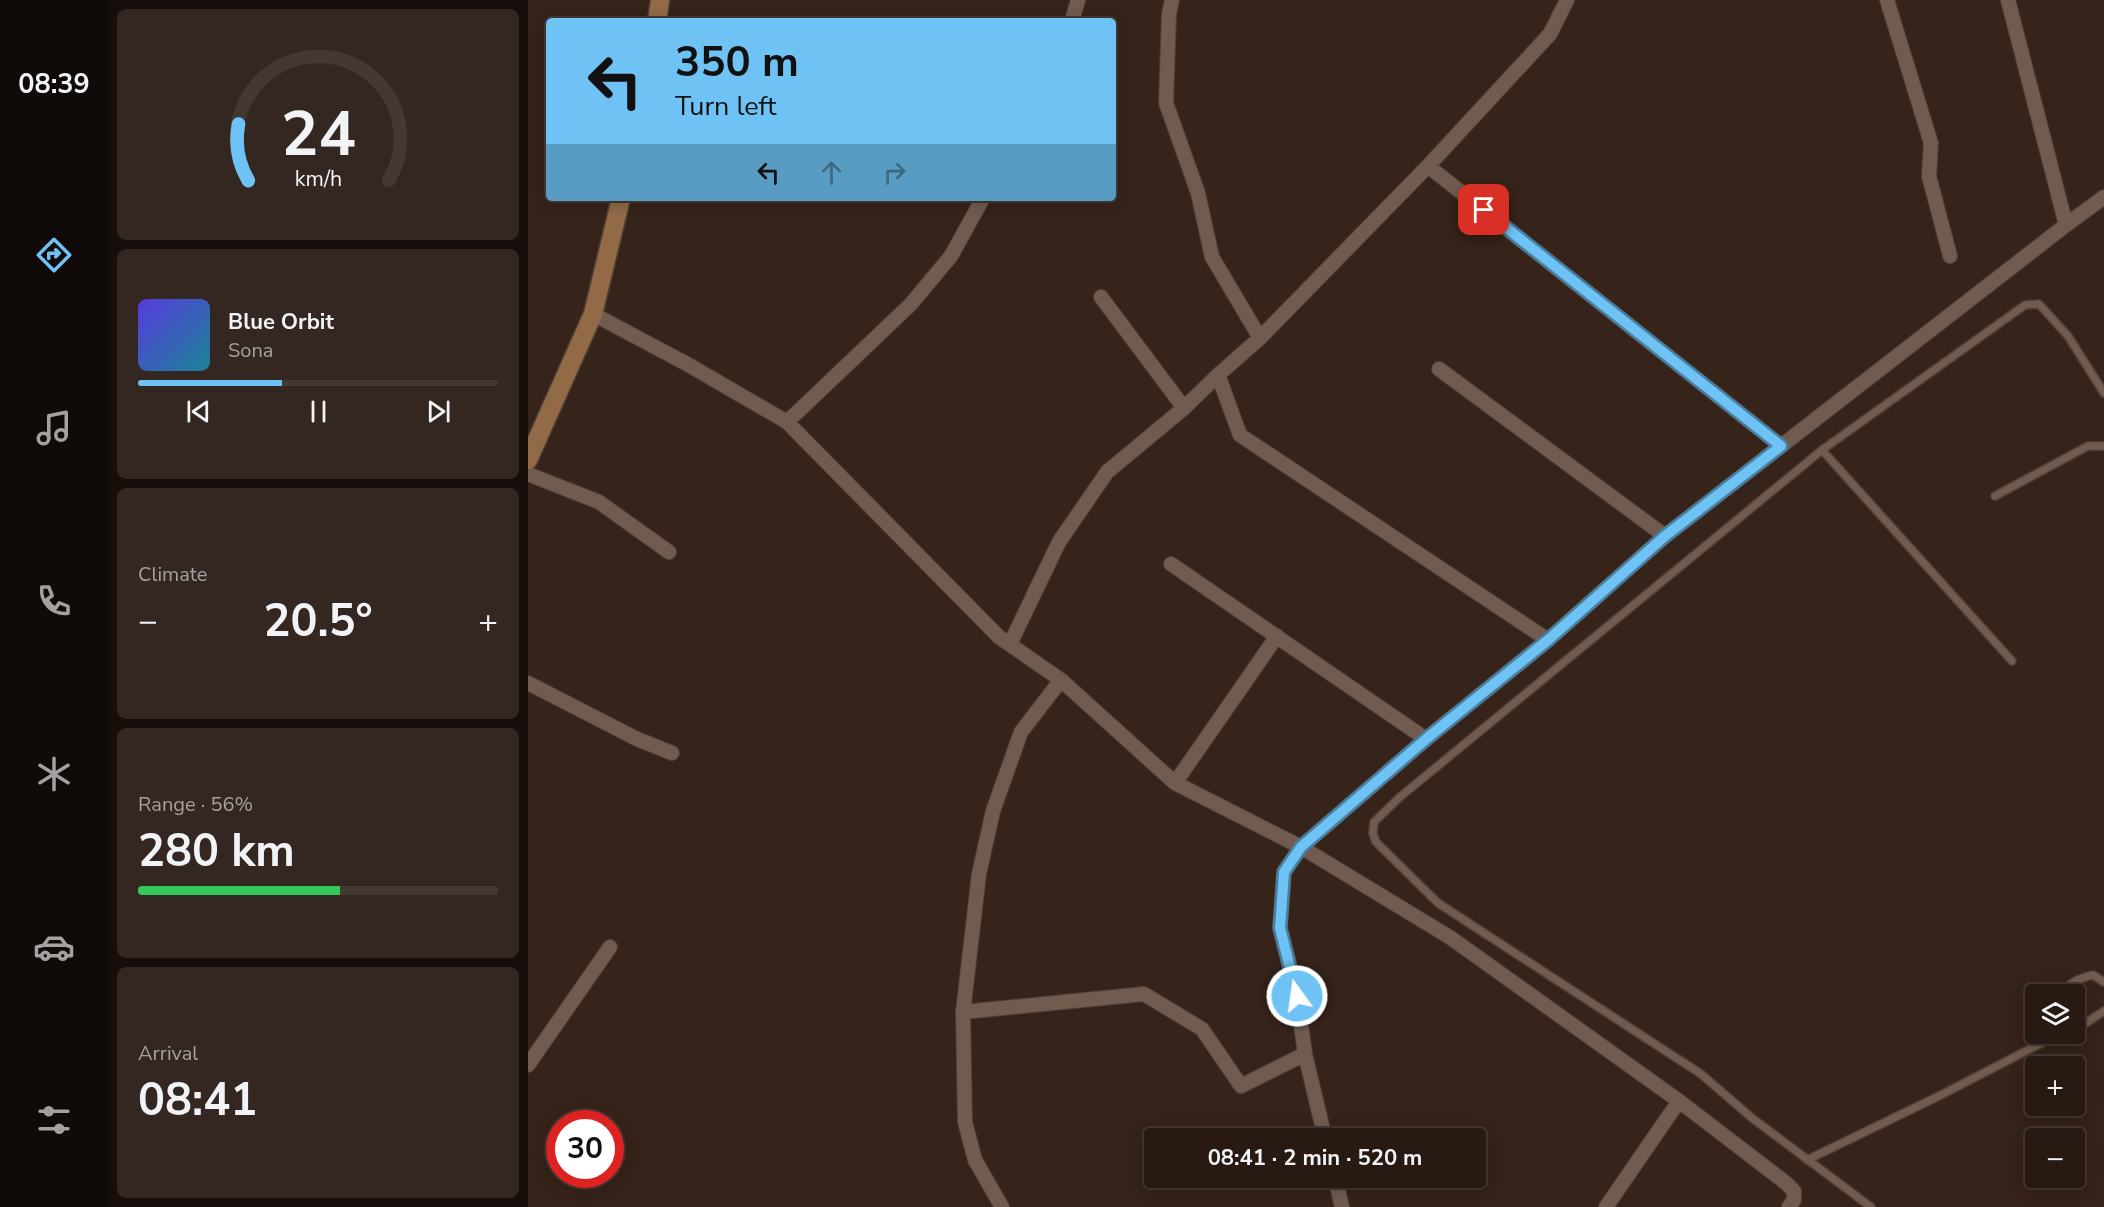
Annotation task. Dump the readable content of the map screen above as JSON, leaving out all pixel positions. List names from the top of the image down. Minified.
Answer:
{"page":{"tabs":"08:39","turn":["350 m","Turn left"],"song":["Blue Orbit","Sona"],"tile":["Climate",["Range · 56%","280 km"],["Arrival","08:41"]],"heat":["−","20.5°","+"],"map_buttons":["+","−"],"limit":"30","trip":"08:41 · 2 min · 520 m","gauge":["24","km/h"]}}
